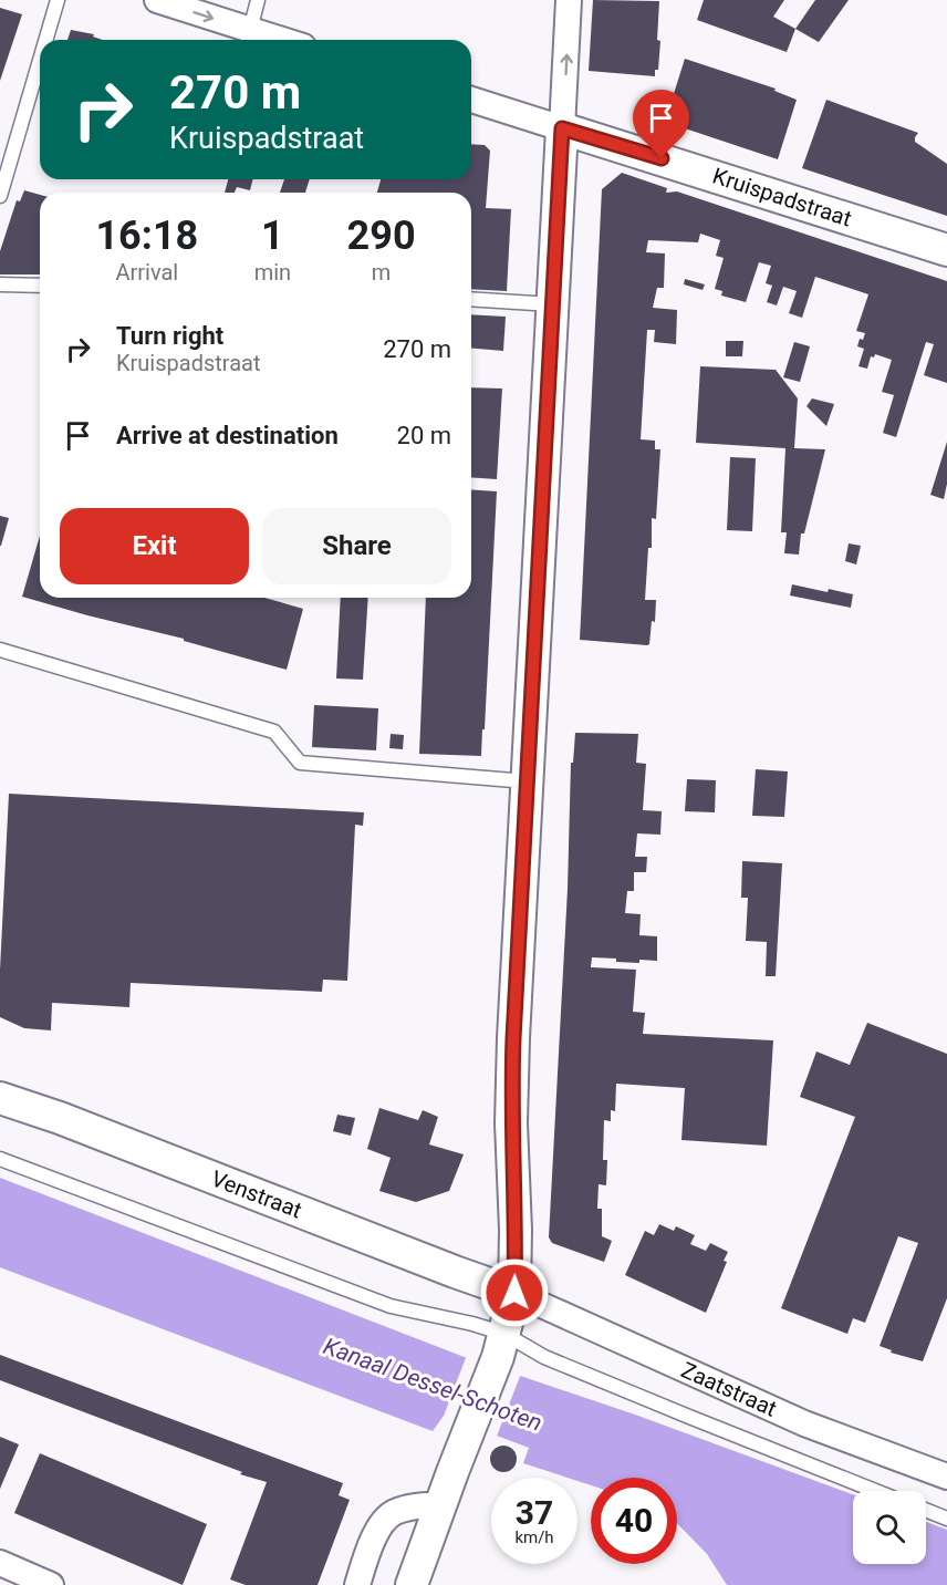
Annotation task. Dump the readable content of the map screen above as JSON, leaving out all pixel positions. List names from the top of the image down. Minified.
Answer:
{"streets":{"street":["Kruispadstraat","Venstraat","Zaatstraat"]},"crossings":[["Venstraat","Zaatstraat"]],"water":["Kanaal Dessel-Schoten"],"page":{"turn":["270 m","Kruispadstraat"],"eta":["16:18","Arrival","1","min","290","m"],"list":[{"name":"Turn right","note":"Kruispadstraat","value":"270 m"},{"name":"Arrive at destination","value":"20 m"}],"buttons":["Exit","Share"],"speed":"37 km/h","limit":"40"}}
